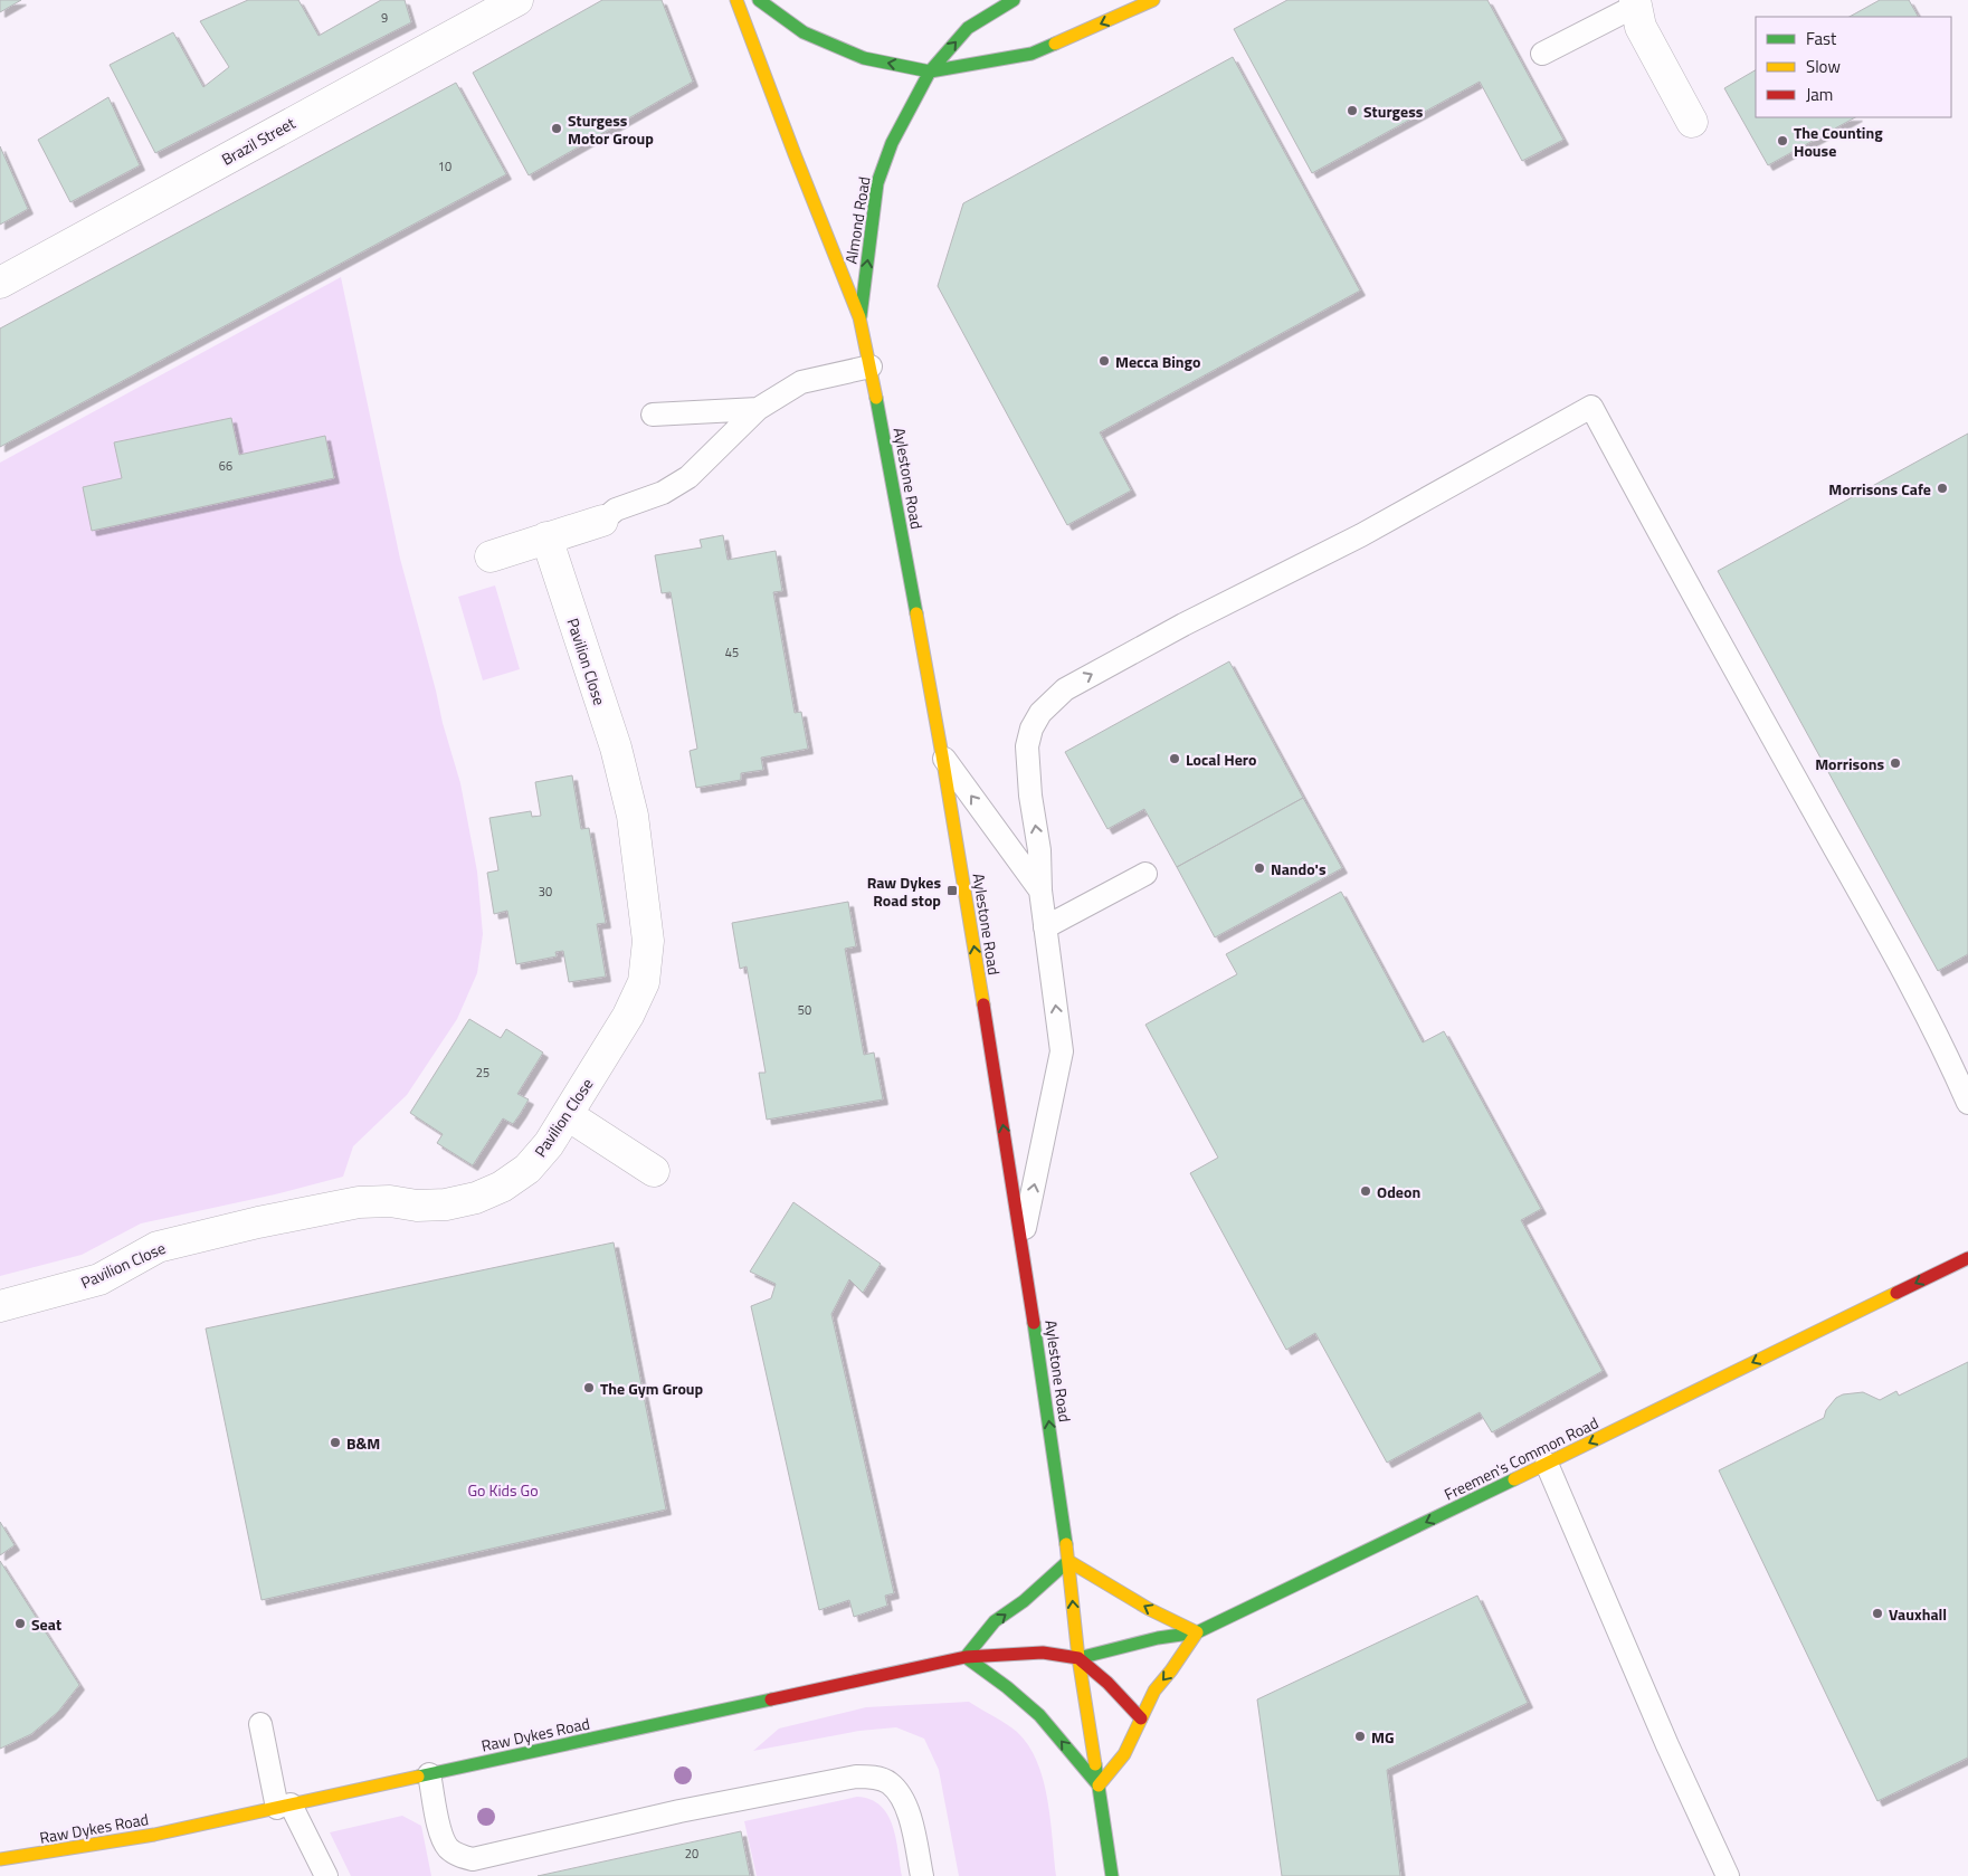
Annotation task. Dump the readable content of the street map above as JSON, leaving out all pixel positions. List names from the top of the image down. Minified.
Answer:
{"streets":{"main road":["Almond Road","Aylestone Road","Freemen's Common Road","Raw Dykes Road"],"street":["Brazil Street","Pavilion Close"]},"crossings":[["Almond Road","Aylestone Road"],["Aylestone Road","Freemen's Common Road"],["Aylestone Road","Raw Dykes Road"],["Freemen's Common Road","Raw Dykes Road"]],"one_way":["Almond Road","Aylestone Road","Freemen's Common Road"],"parks":["Go Kids Go"],"places":{"other":["Sturgess","Sturgess Motor Group","The Counting House","Mecca Bingo","Morrisons Cafe","Local Hero","Morrisons","Nando's","Odeon","The Gym Group","B&M","Vauxhall","Seat","MG"],"transit":["Raw Dykes Road stop"]},"house_numbers":["9","10","66","45","30","50","25","20"],"legend":["Fast","Slow","Jam"]}
